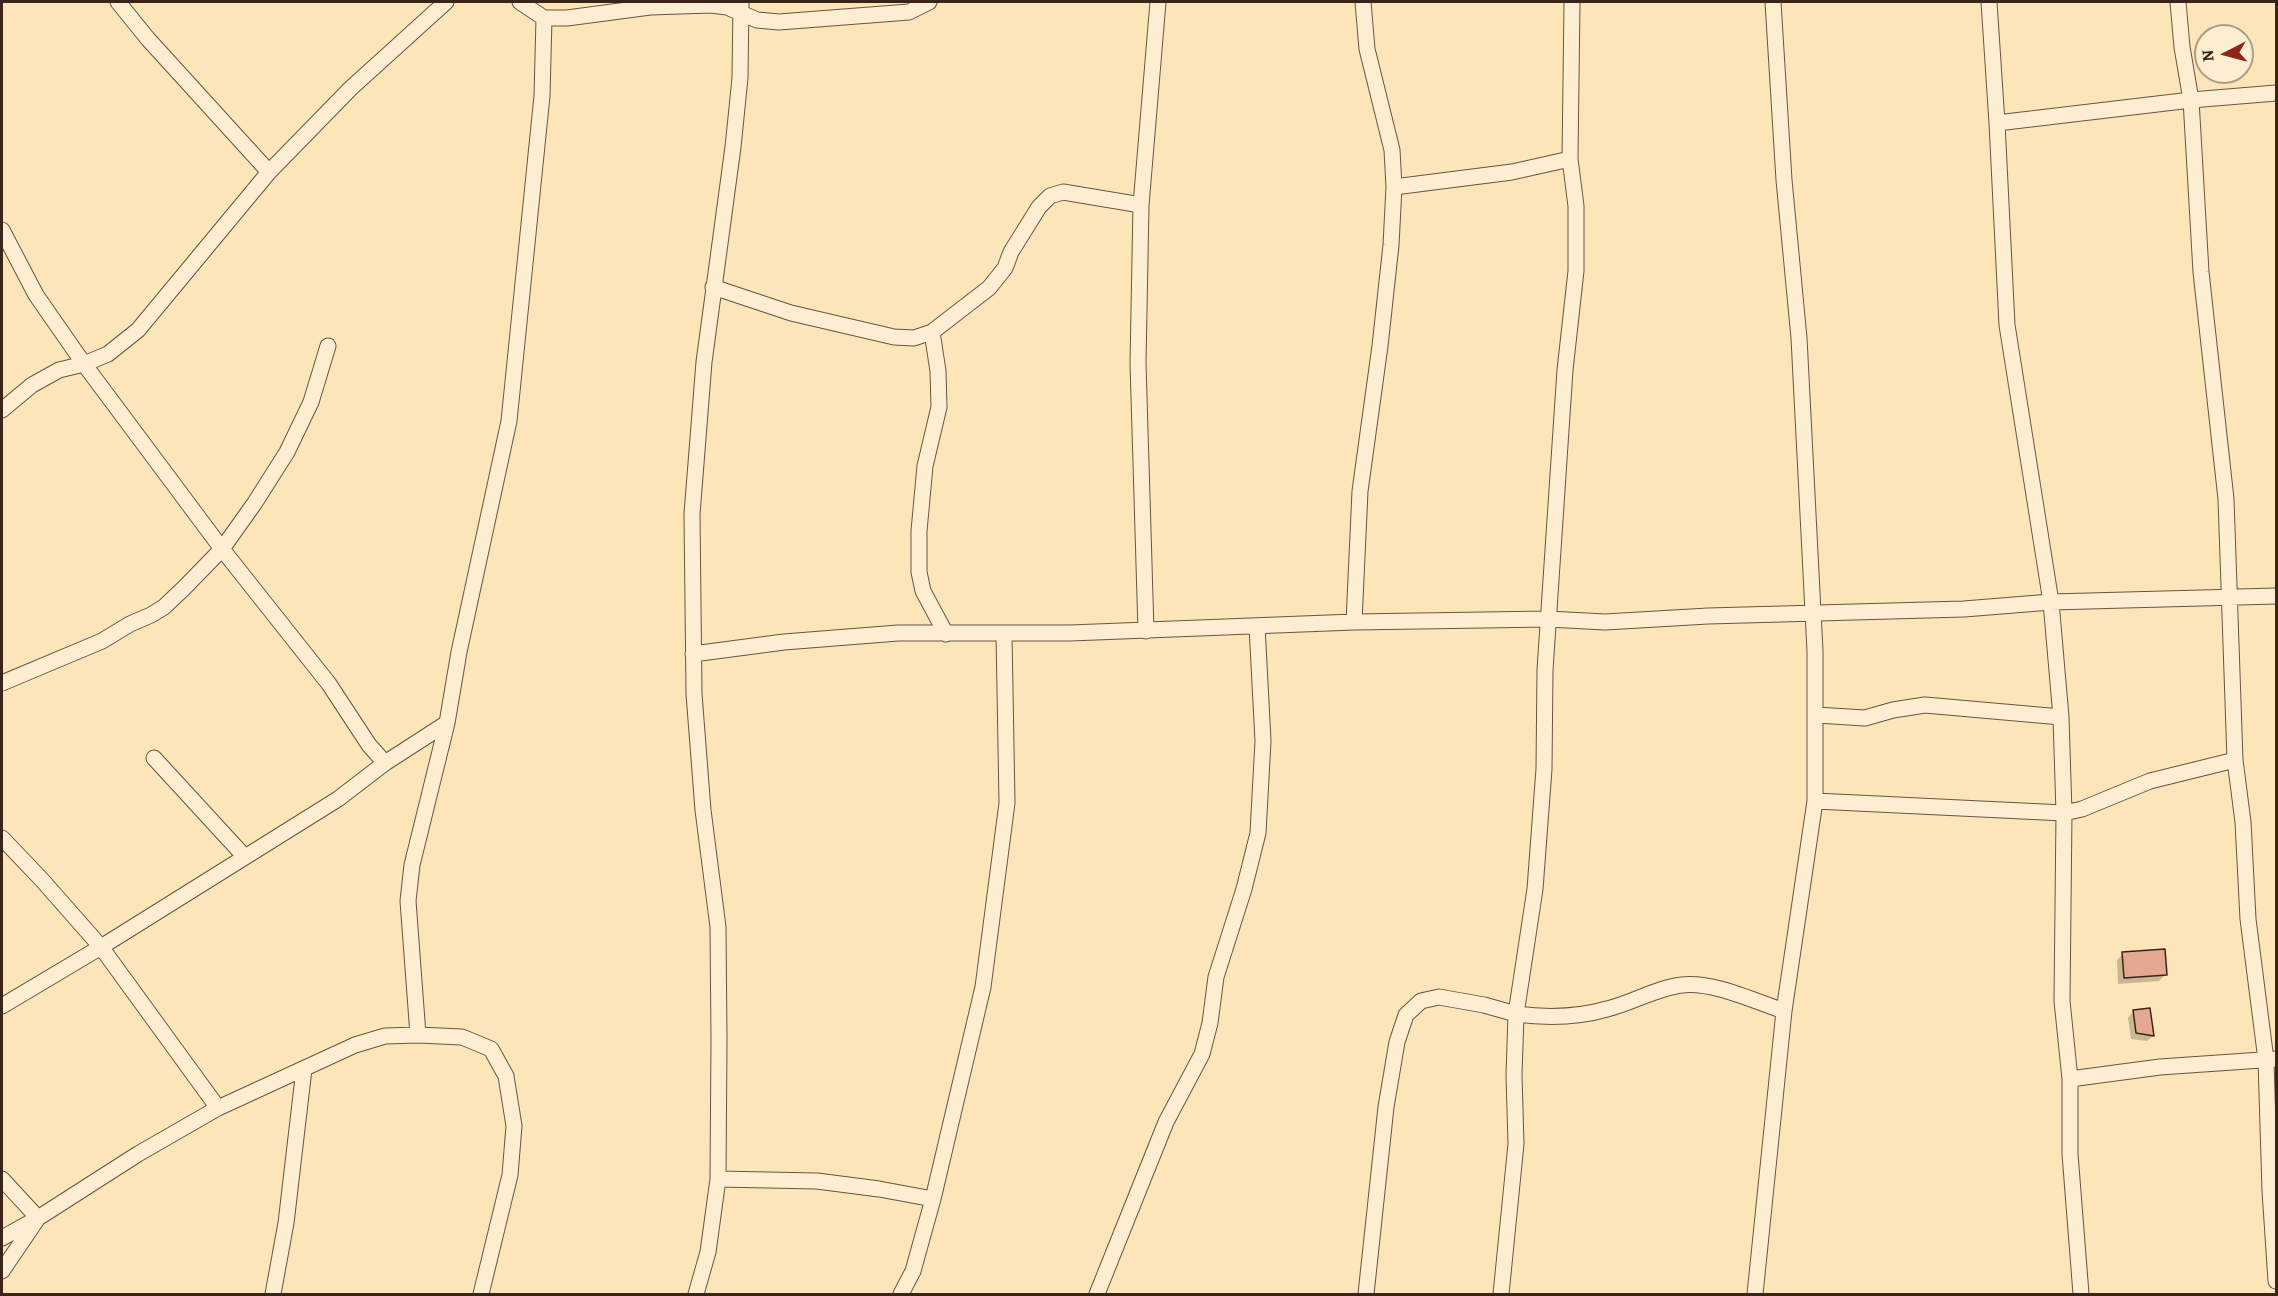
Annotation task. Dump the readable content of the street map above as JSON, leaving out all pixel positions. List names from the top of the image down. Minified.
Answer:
{"north":"left"}
